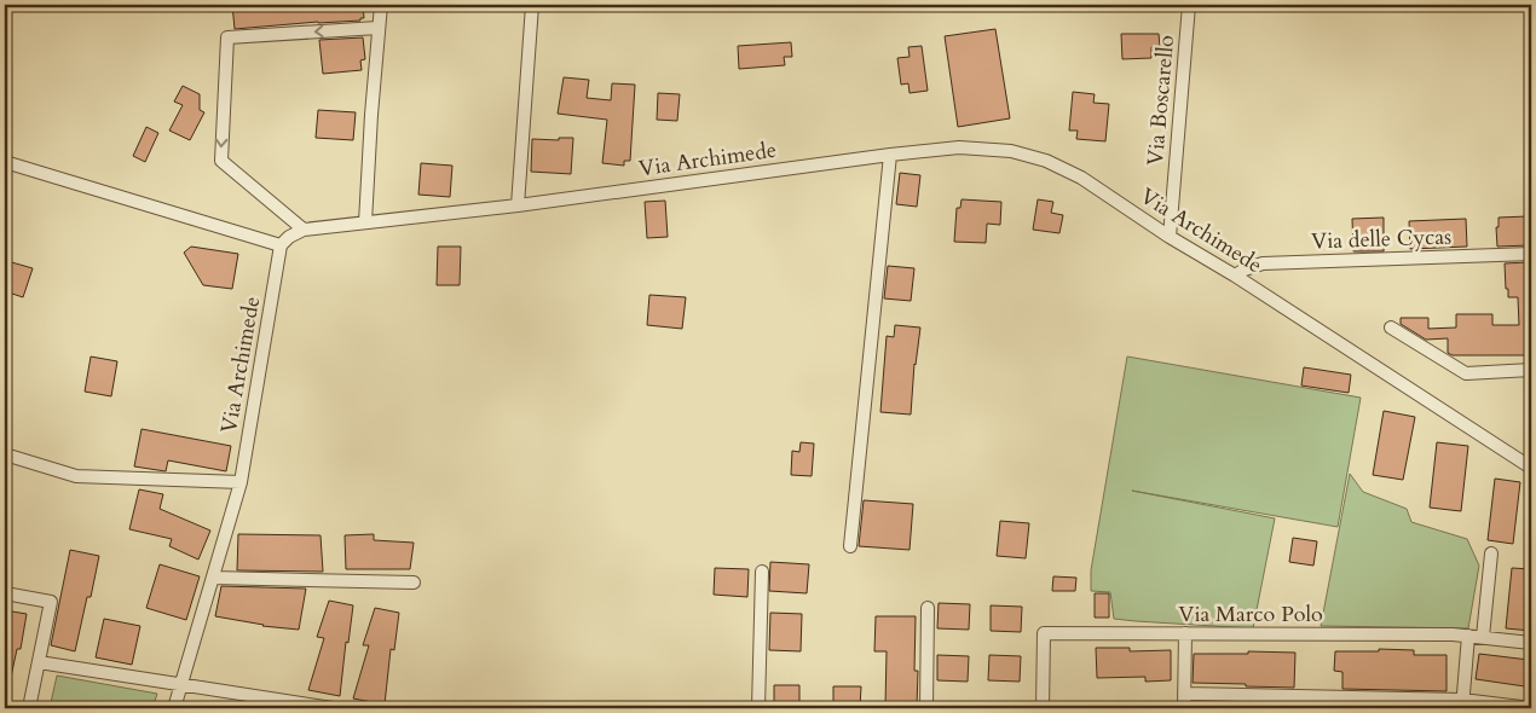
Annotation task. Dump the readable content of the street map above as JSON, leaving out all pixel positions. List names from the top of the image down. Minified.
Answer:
{"streets":{"street":["Via Boscarello","Via Archimede","Via delle Cycas","Via Marco Polo"]},"crossings":[["Via Boscarello","Via Archimede"],["Via Archimede","Via delle Cycas"]]}
